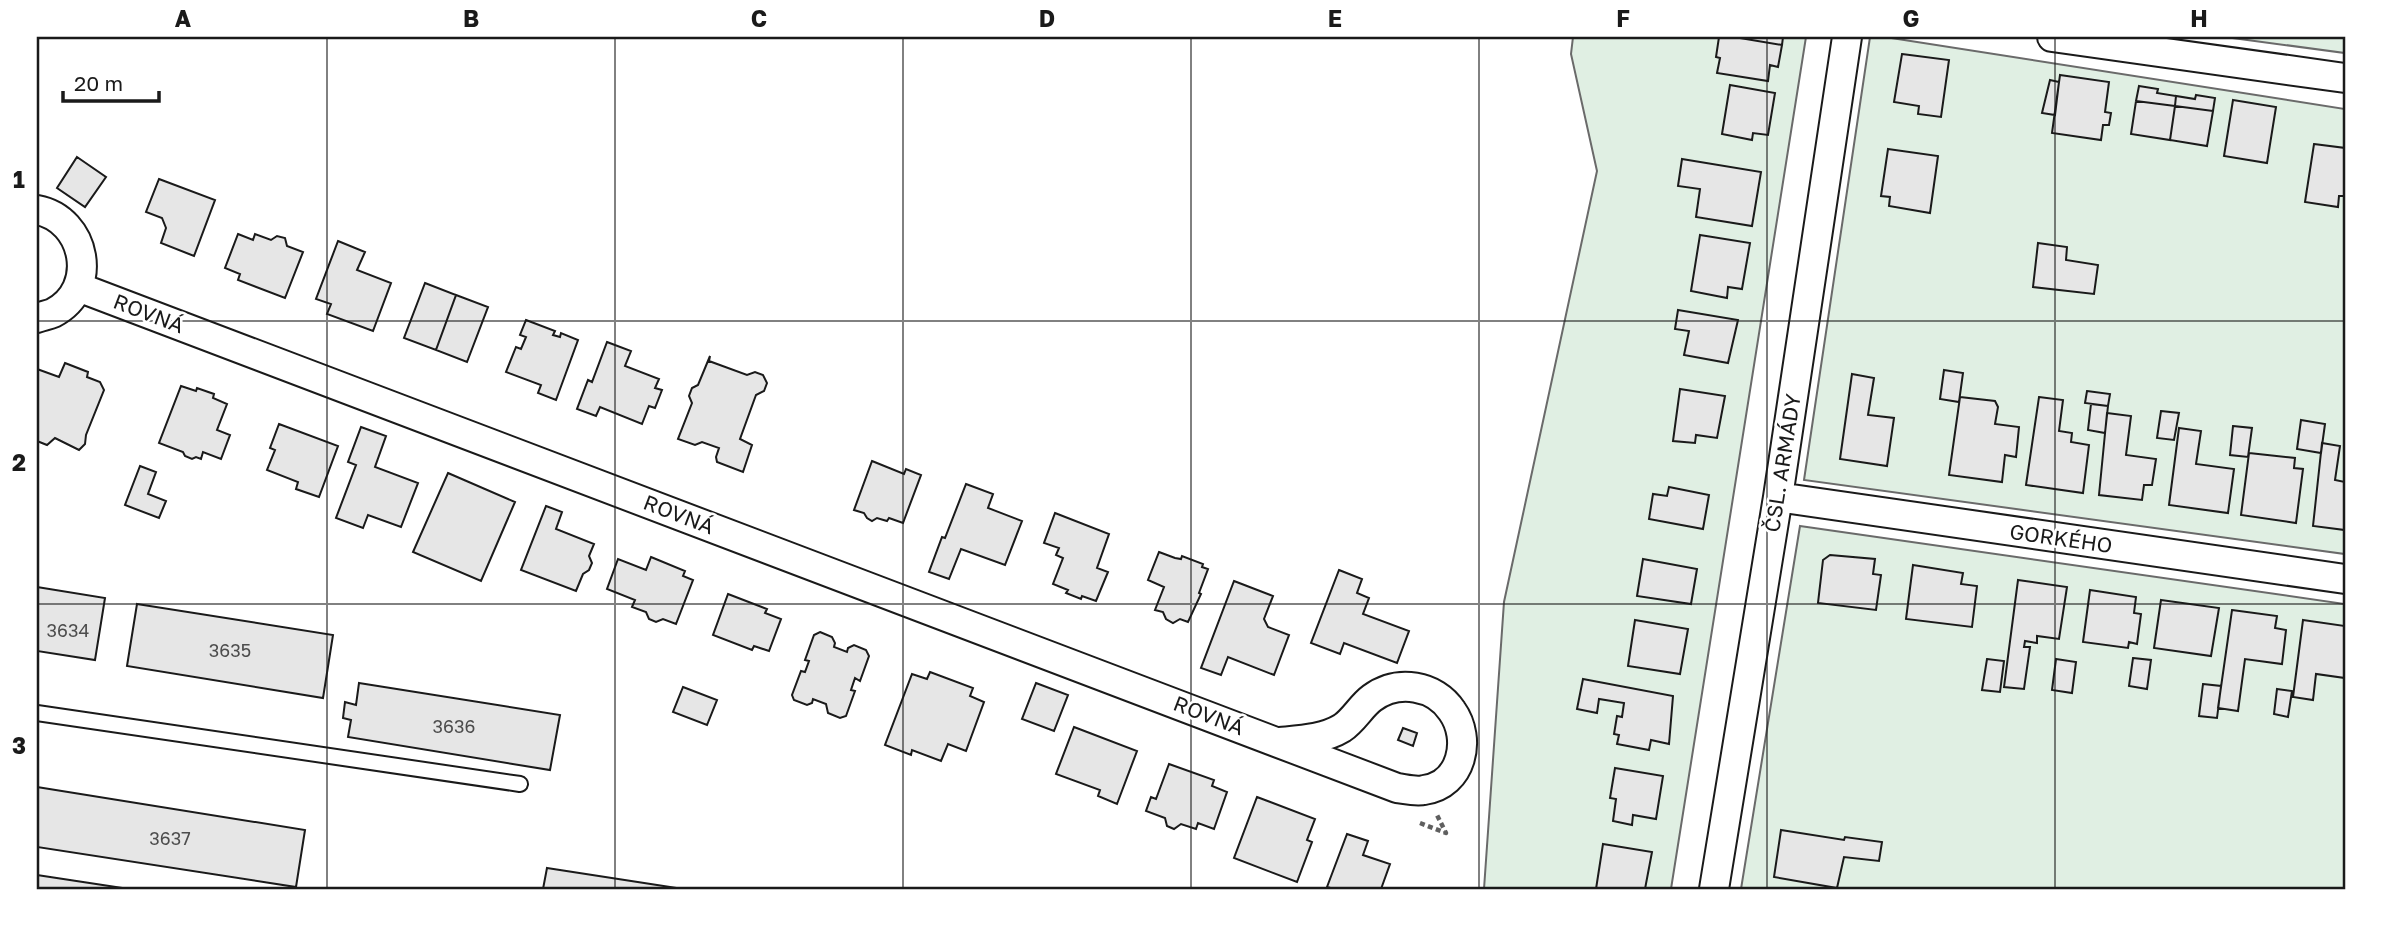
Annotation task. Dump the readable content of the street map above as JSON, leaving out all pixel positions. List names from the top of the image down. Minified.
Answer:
{"streets":{"street":["ROVNÁ","ČSL. ARMÁDY","GORKÉHO"]},"crossings":[["ČSL. ARMÁDY","GORKÉHO"]],"house_numbers":["3634","3635","3636","3637"],"scale_bar":"20 m","grid":{"columns":["A","B","C","D","E","F","G","H"],"rows":["1","2","3"]}}
